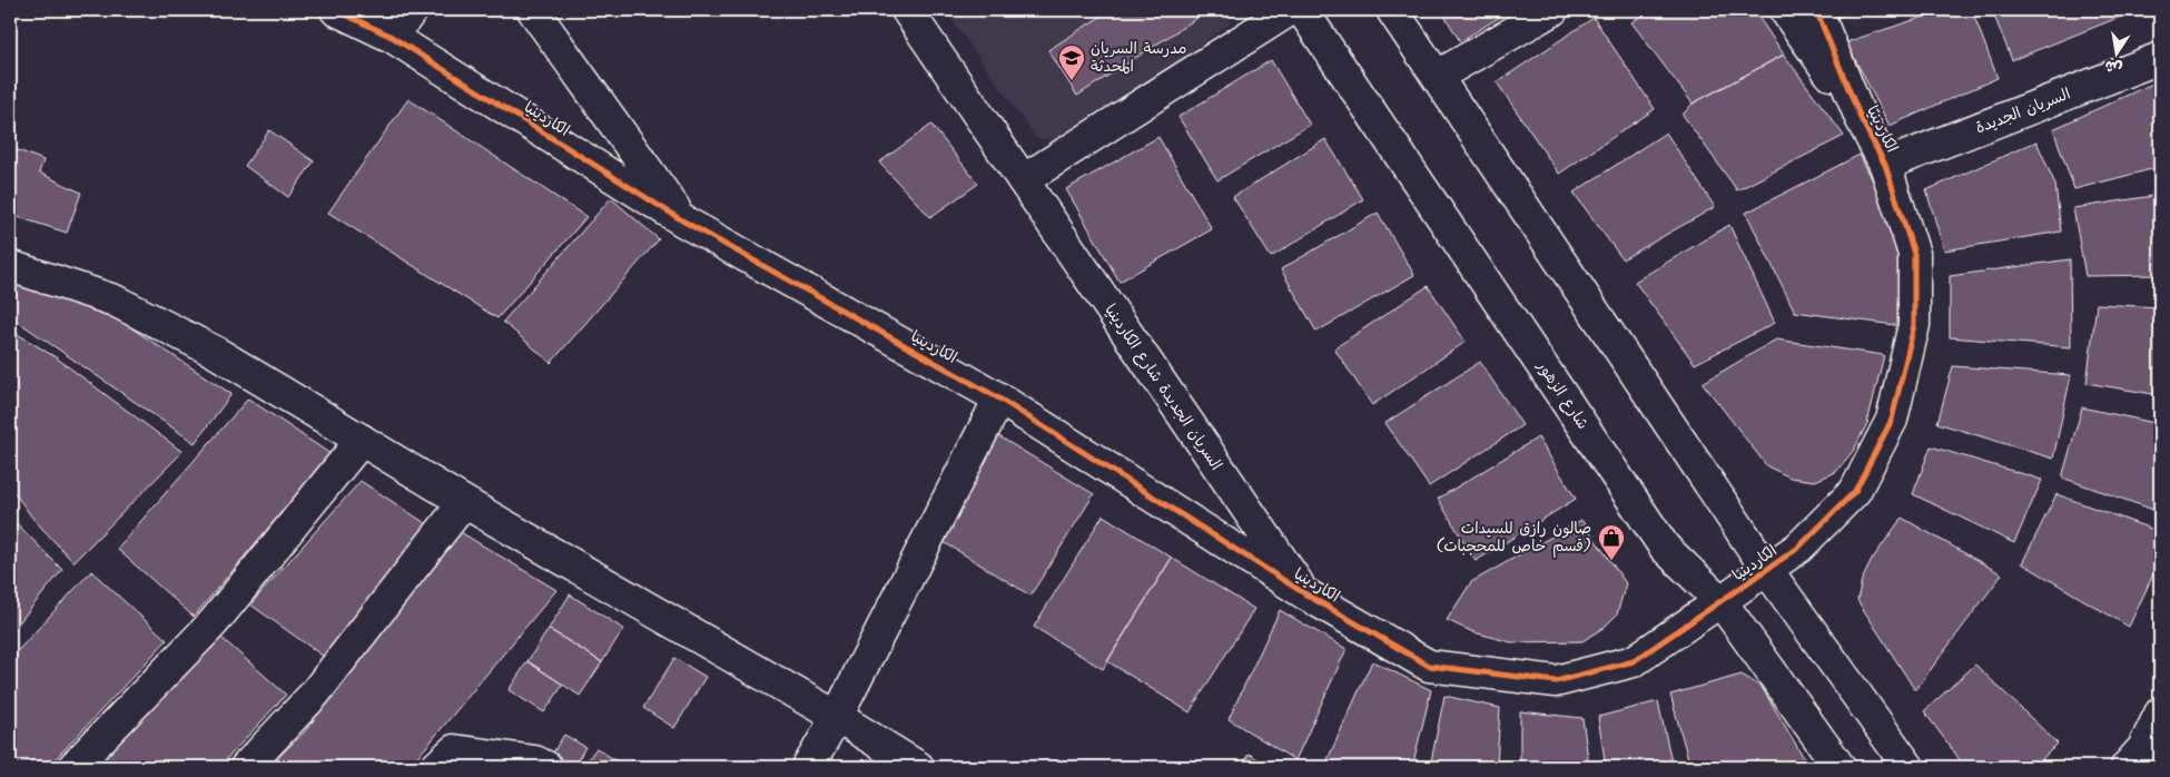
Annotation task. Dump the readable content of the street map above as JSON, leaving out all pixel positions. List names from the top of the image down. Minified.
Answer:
{"streets":{"street":["السريان الجديدة","الكاردينيا","السريان الجديدة شارع الكاردينيا","شارع الزهور"]},"crossings":[["السريان الجديدة","الكاردينيا"],["الكاردينيا","السريان الجديدة شارع الكاردينيا"],["الكاردينيا","شارع الزهور"]],"places":{"school or university":["مدرسة السريان المحدثة"],"shop":["صالون رازق للسيدات (قسم خاص للمحجبات)"]},"north":"bottom"}
